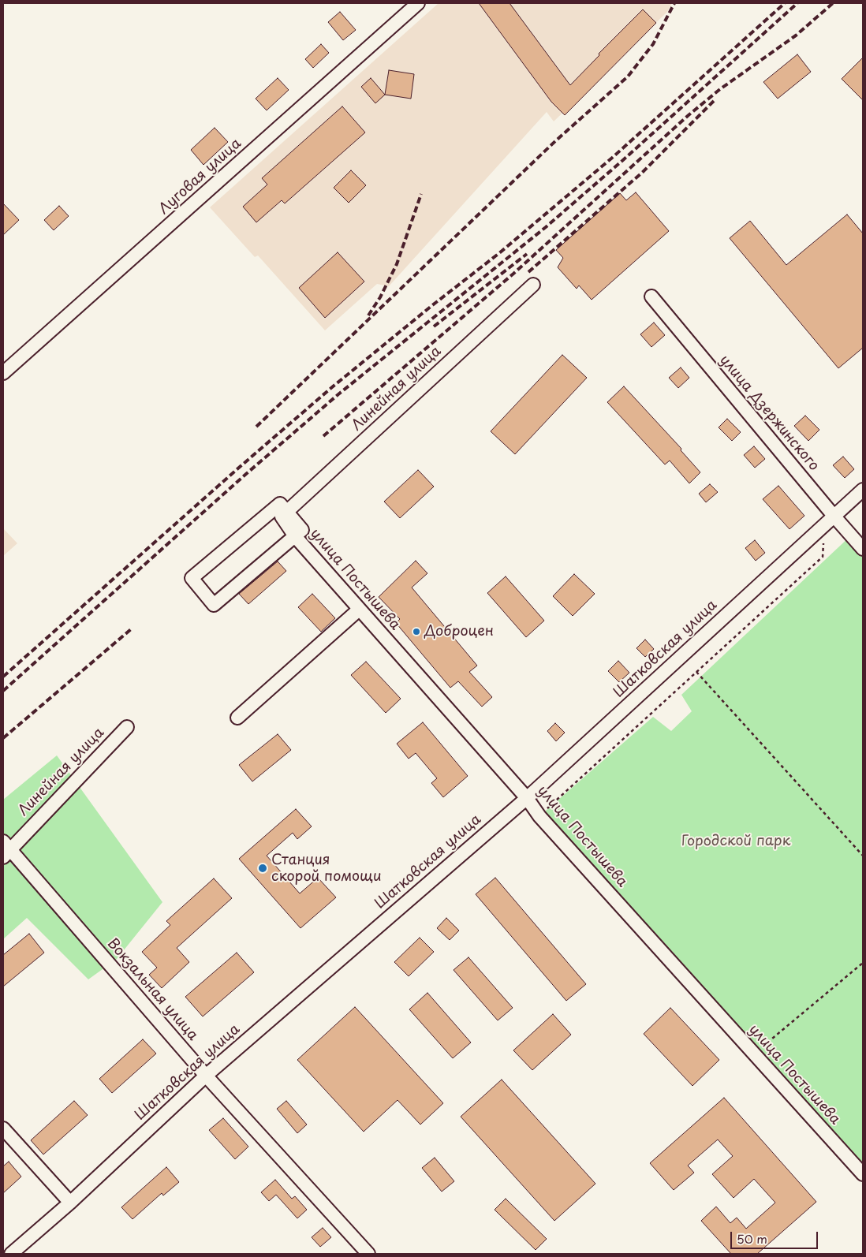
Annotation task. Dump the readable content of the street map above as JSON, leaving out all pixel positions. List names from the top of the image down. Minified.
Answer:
{"streets":{"street":["Луговая улица","Линейная улица","улица Дзержинского","улица Постышева","Шатковская улица","Вокзальная улица"]},"crossings":[["Линейная улица","улица Постышева"],["Линейная улица","Вокзальная улица"],["улица Дзержинского","Шатковская улица"],["улица Постышева","Шатковская улица"],["Шатковская улица","Вокзальная улица"]],"parks":["Городской парк"],"places":["Доброцен","Станция скорой помощи"],"scale_bar":"50 m"}
